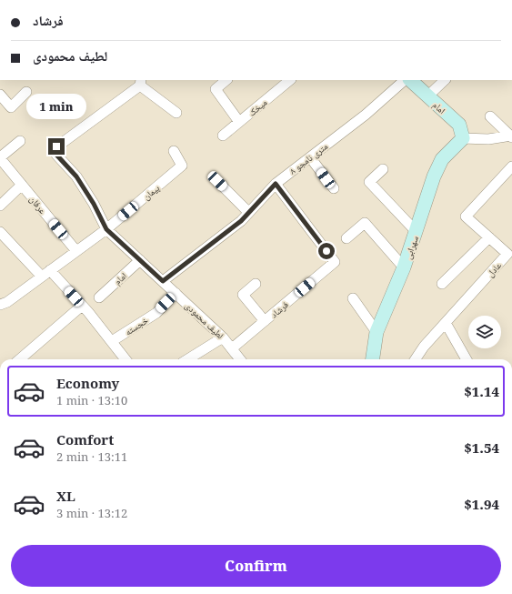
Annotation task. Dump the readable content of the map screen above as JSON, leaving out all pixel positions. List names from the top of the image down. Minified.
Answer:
{"streets":{"street":["میخک","امام","۸ متری نامجو","پیمان","عرفان","سهرابی","عادل","فرشاد","لطیف محمودی","خجسته"]},"crossings":[["امام","سهرابی"],["امام","لطیف محمودی"],["۸ متری نامجو","فرشاد"],["۸ متری نامجو","لطیف محمودی"],["پیمان","لطیف محمودی"],["فرشاد","لطیف محمودی"],["لطیف محمودی","خجسته"]],"page":{"banner":["فرشاد","لطیف محمودی"],"bubble":"1 min","list":[{"name":"Economy","note":"1 min · 13:10","value":"$1.14"},{"name":"Comfort","note":"2 min · 13:11","value":"$1.54"},{"name":"XL","note":"3 min · 13:12","value":"$1.94"}],"buttons":"Confirm"}}
